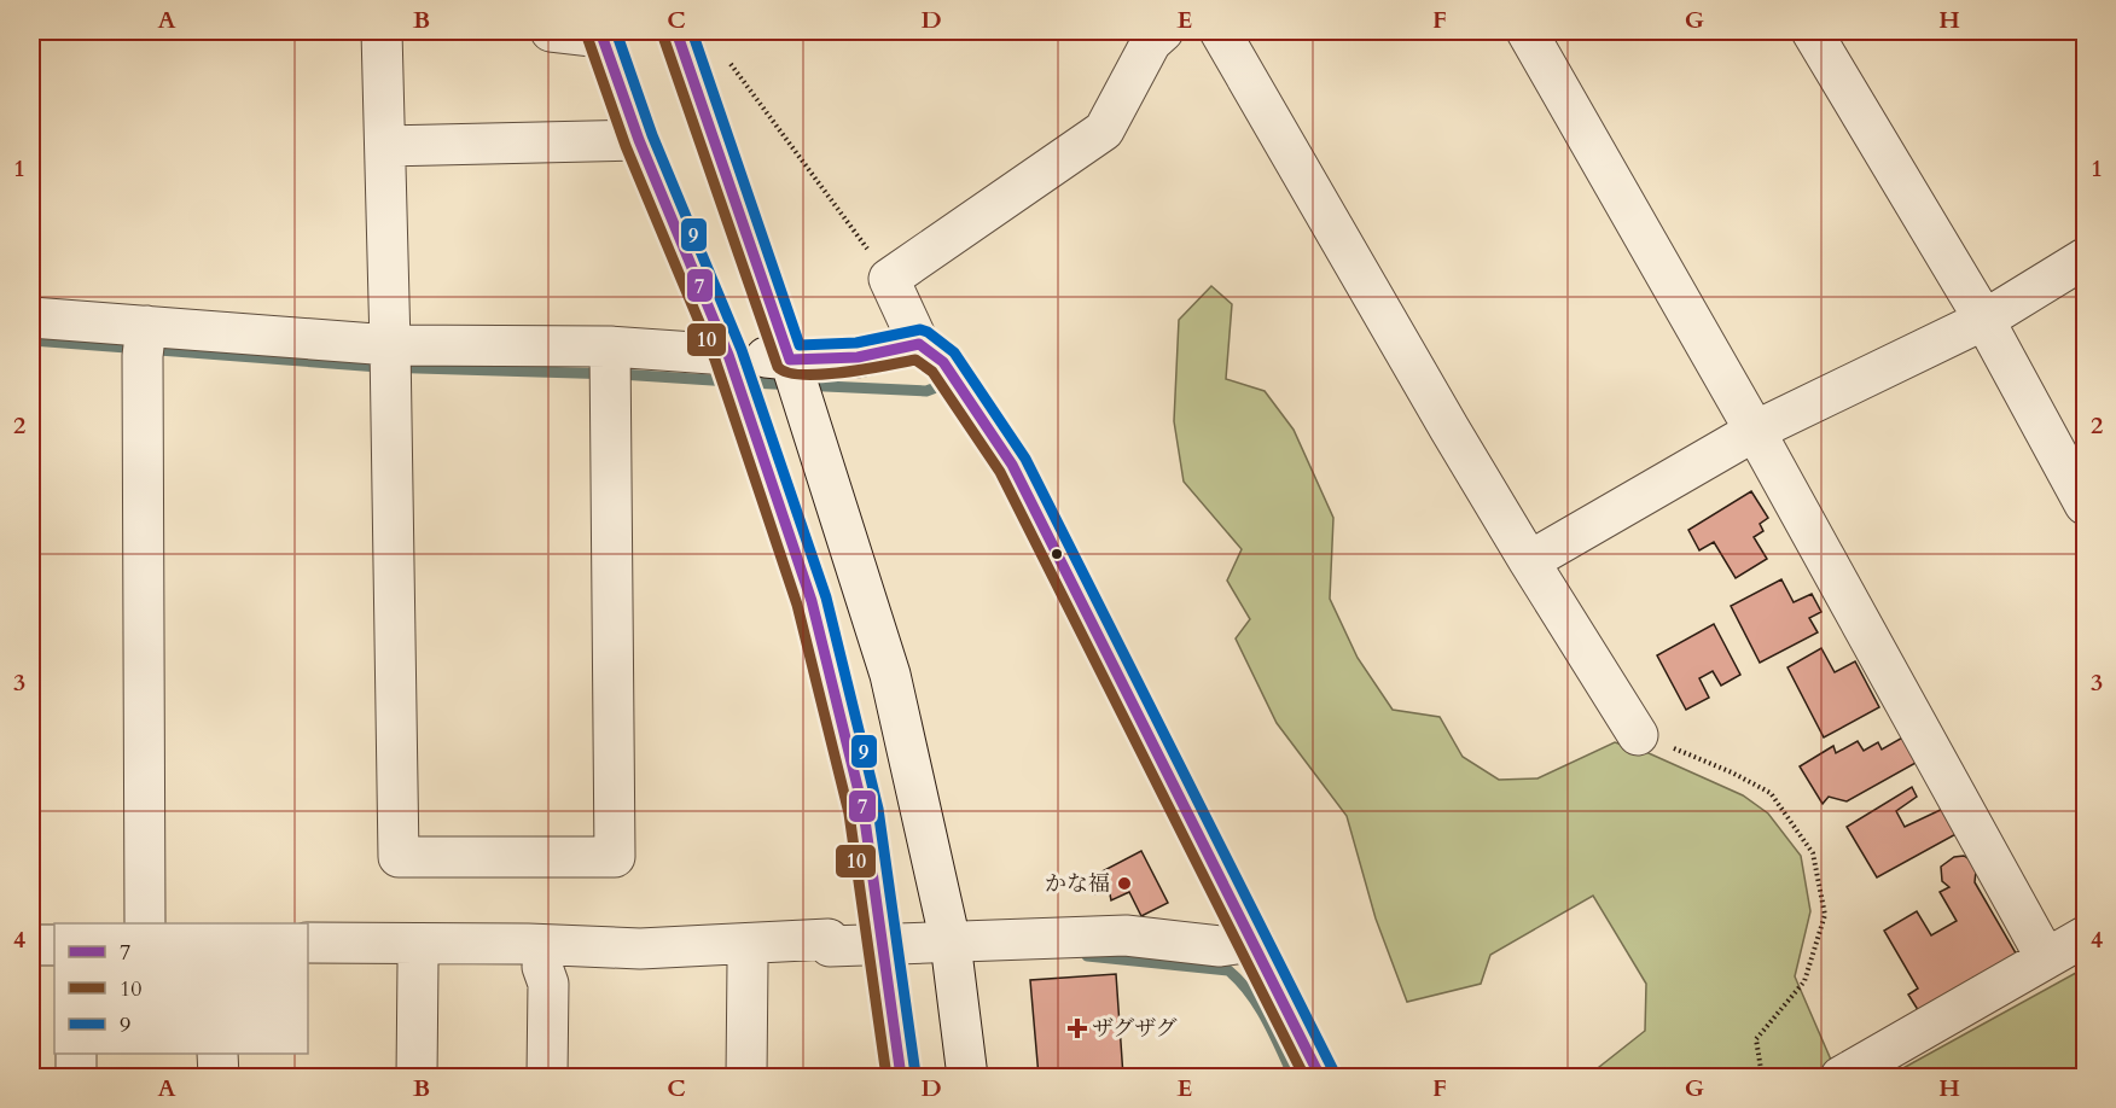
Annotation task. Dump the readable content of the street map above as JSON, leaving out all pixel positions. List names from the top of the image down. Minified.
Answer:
{"places":{"other":["かな福"],"health":["ザグザグ"]},"lines":["transit line 7","transit line 9","transit line 10"],"legend":["7","10","9"],"grid":{"columns":["A","B","C","D","E","F","G","H"],"rows":["1","2","3","4"]}}
